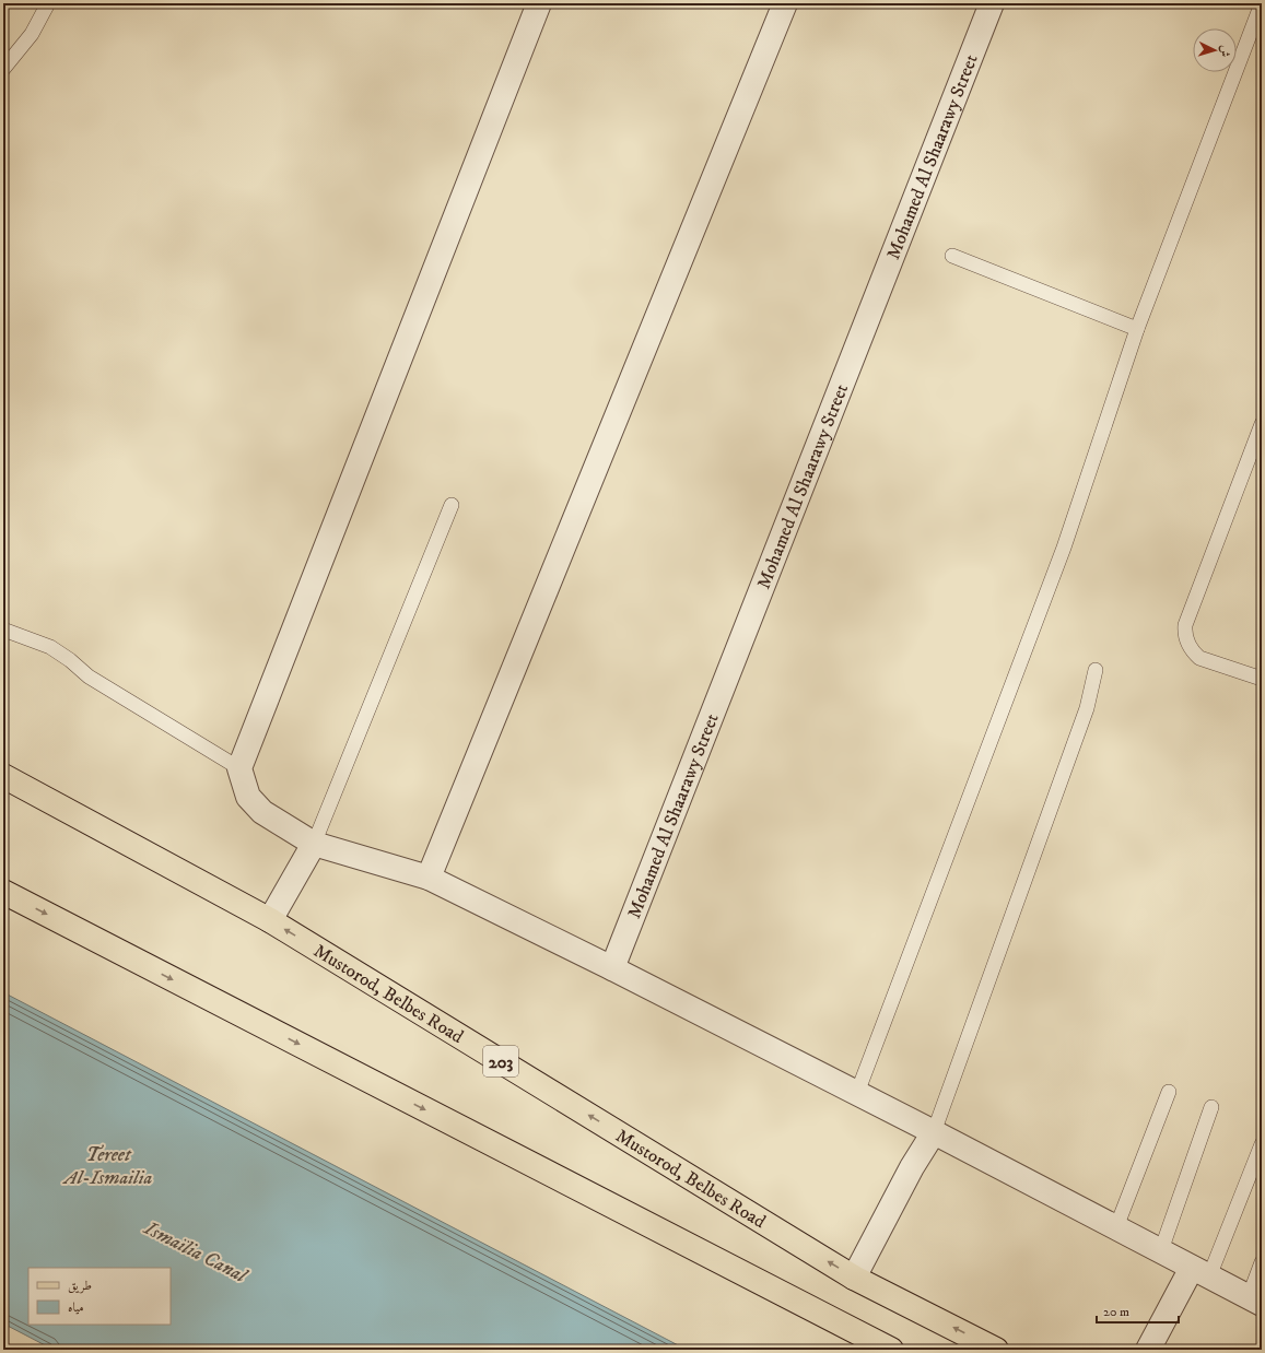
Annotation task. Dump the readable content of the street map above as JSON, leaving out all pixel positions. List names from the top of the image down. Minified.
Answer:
{"streets":{"main road":["Mustorod, Belbes Road","203"],"street":["Mohamed Al Shaarawy Street"]},"water":["Tereet Al-Ismailia","Ismaïlia Canal"],"legend":["طريق","مياه"],"scale_bar":"20 m","north":"right"}
